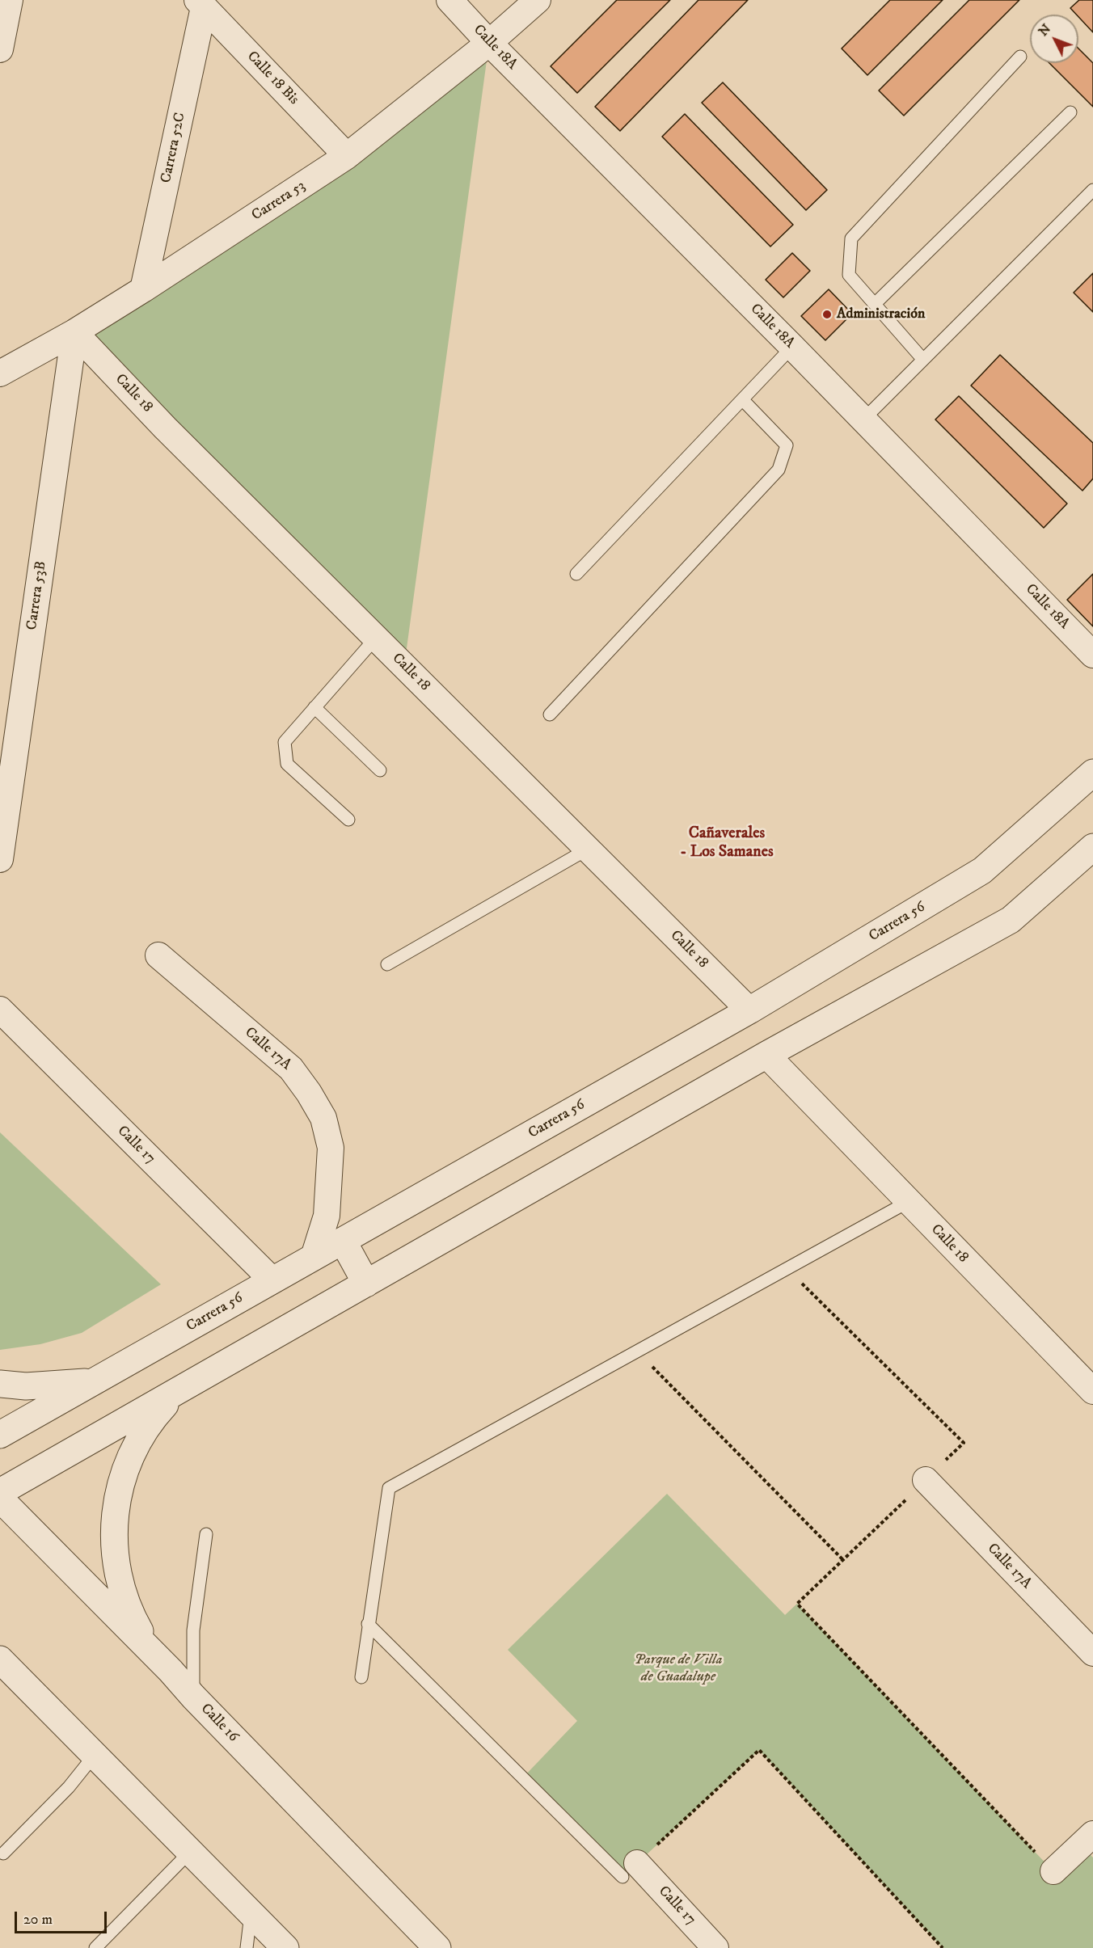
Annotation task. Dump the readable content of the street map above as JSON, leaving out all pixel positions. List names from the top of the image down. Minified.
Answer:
{"streets":{"street":["Calle 18A","Calle 18 Bis","Carrera 52C","Carrera 53","Calle 18","Carrera 53B","Carrera 56","Calle 17A","Calle 17","Calle 16"]},"crossings":[["Calle 18A","Carrera 53"],["Calle 18 Bis","Carrera 52C"],["Calle 18 Bis","Carrera 53"],["Carrera 52C","Carrera 53"],["Carrera 53","Calle 18"],["Carrera 53","Carrera 53B"],["Calle 18","Carrera 53B"],["Calle 18","Carrera 56"],["Carrera 56","Calle 17A"],["Carrera 56","Calle 17"]],"districts":["Cañaverales - Los Samanes"],"parks":["Parque de Villa de Guadalupe"],"places":["Administración"],"scale_bar":"20 m","north":"top left"}
